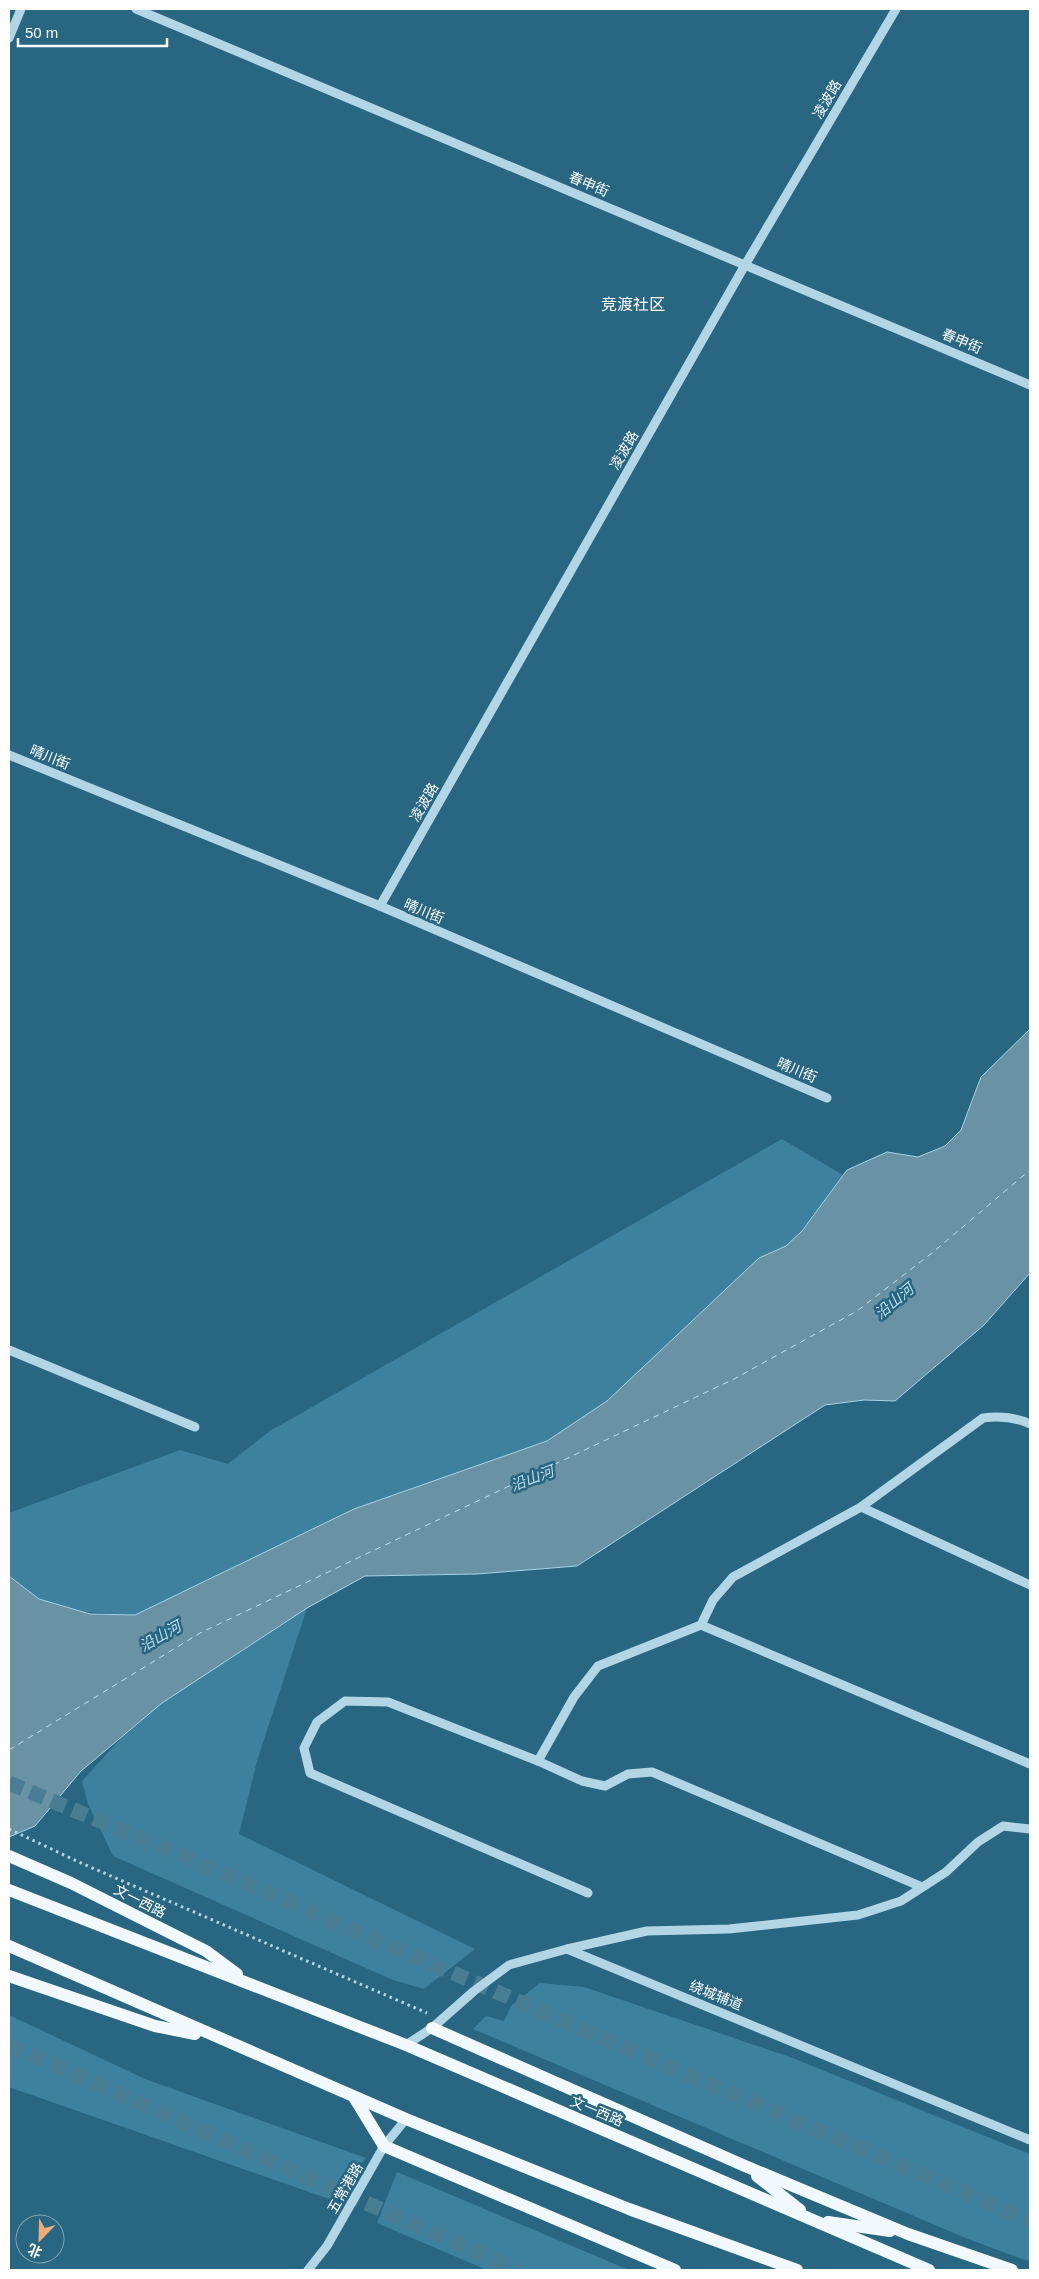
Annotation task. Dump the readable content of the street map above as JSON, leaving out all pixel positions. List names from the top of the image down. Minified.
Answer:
{"streets":{"main road":["文一西路"],"street":["凌波路","春申街","晴川街","绕城辅道","五常港路"]},"crossings":[["凌波路","春申街"],["凌波路","晴川街"]],"districts":["竞渡社区"],"water":["沿山河"],"scale_bar":"50 m","north":"bottom left"}
